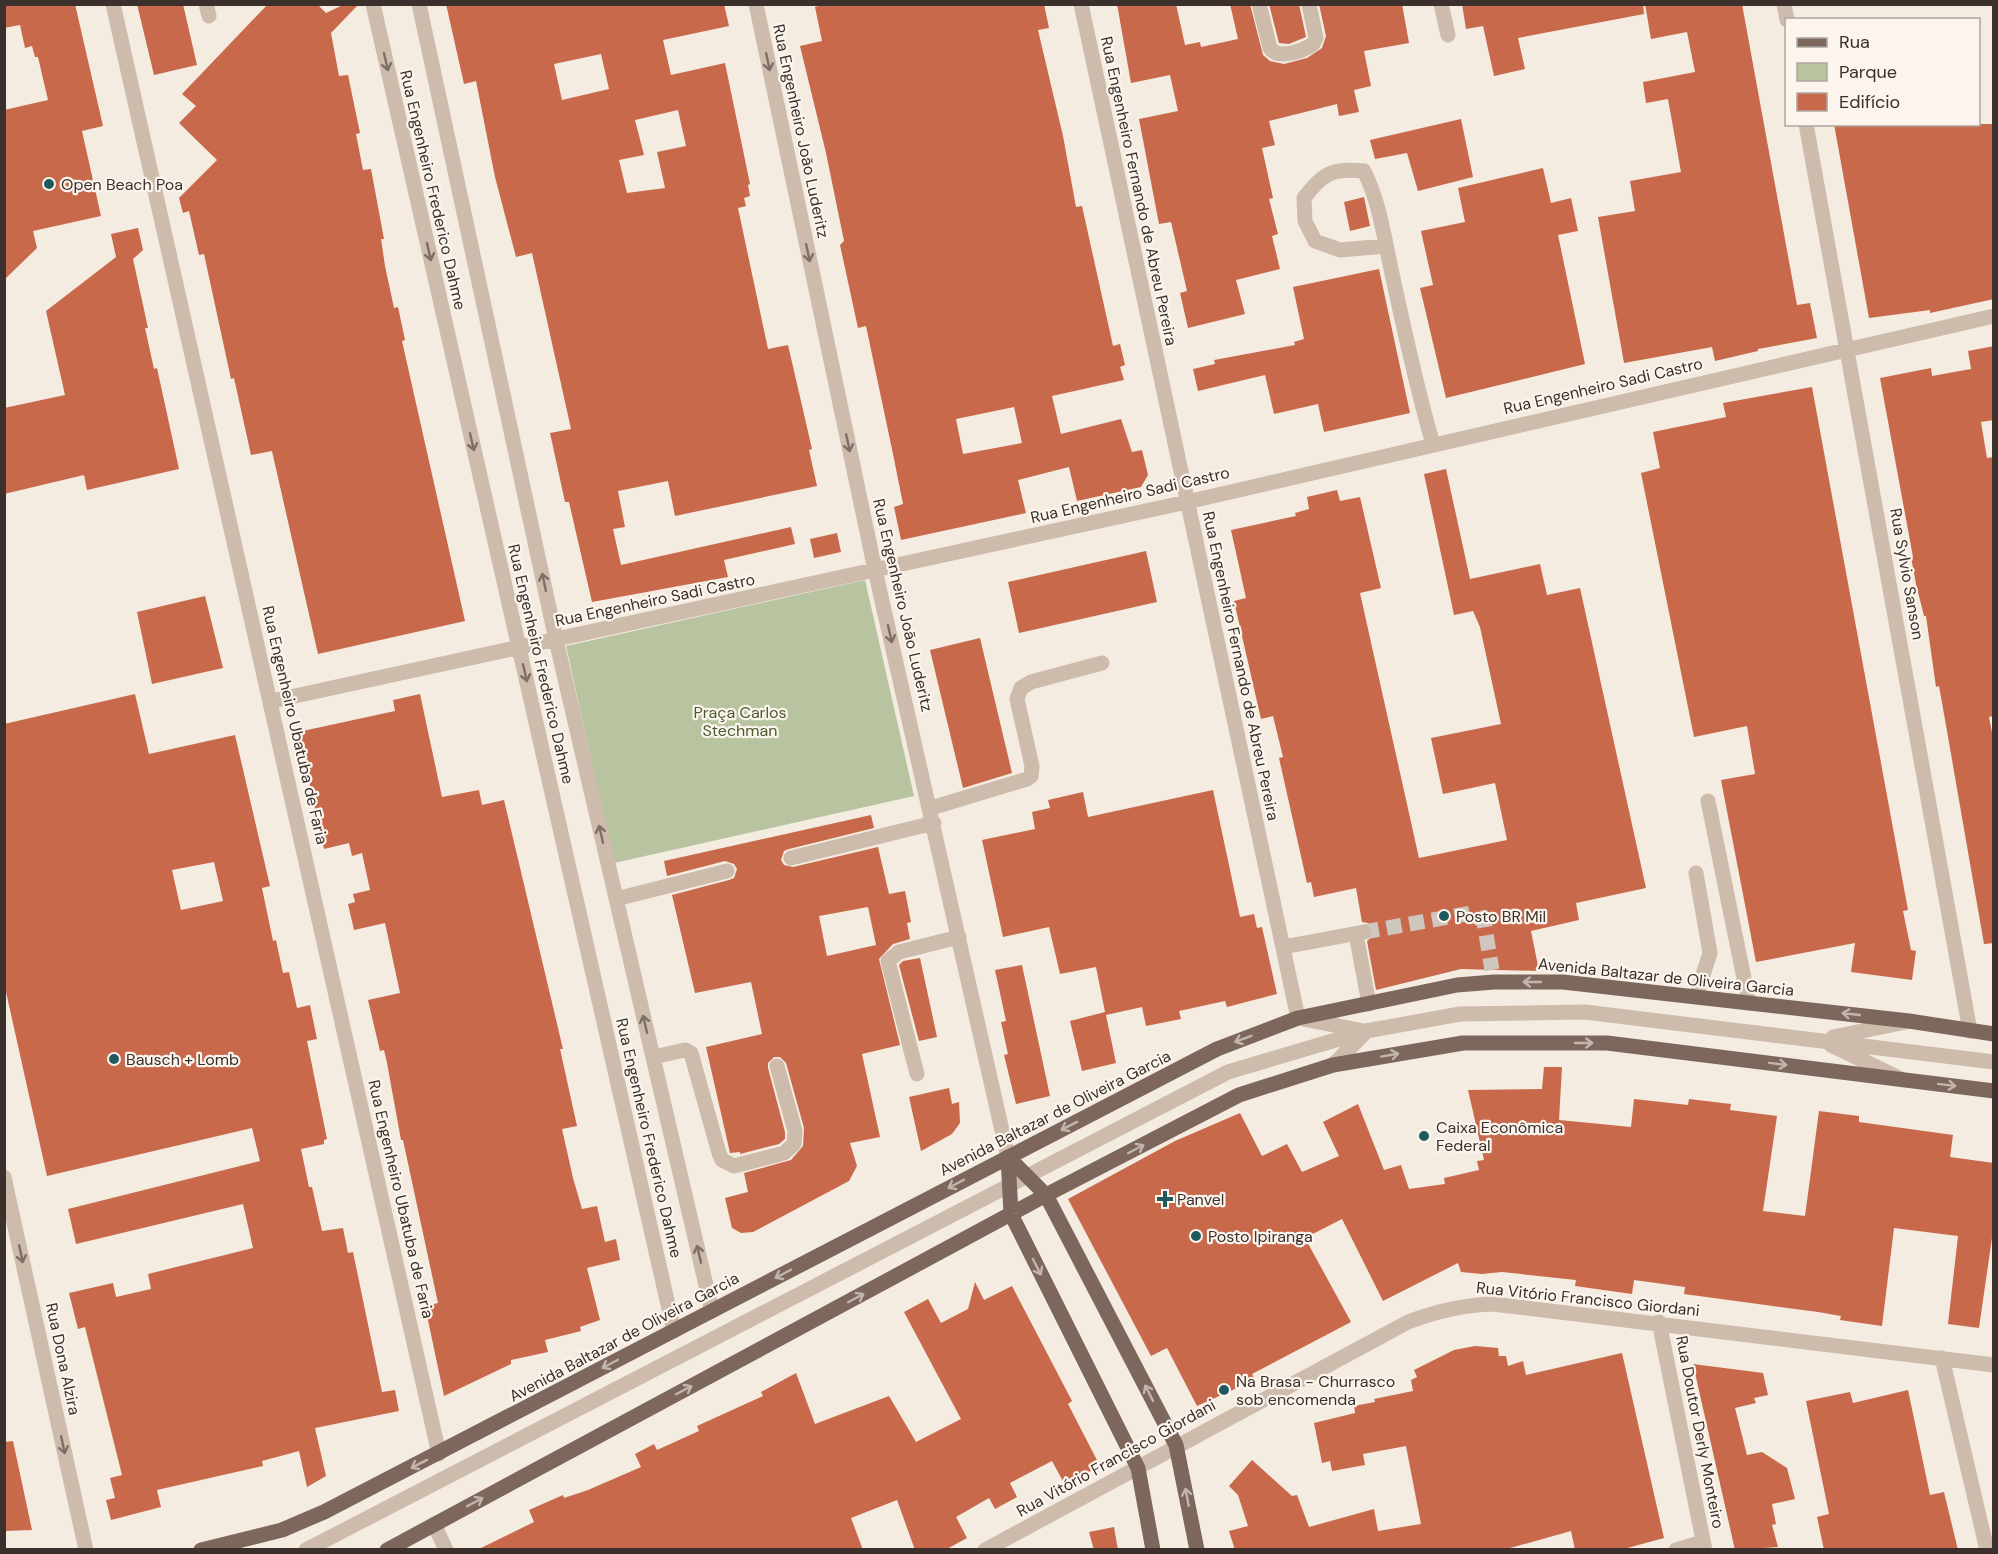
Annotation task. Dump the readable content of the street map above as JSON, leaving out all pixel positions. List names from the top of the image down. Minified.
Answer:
{"streets":{"main road":["Rua Engenheiro João Luderitz","Avenida Baltazar de Oliveira Garcia"],"street":["Rua Engenheiro Frederico Dahme","Rua Engenheiro Fernando de Abreu Pereira","Rua Engenheiro Sadi Castro","Rua Sylvio Sanson","Rua Engenheiro Ubatuba de Faria","Rua Vitório Francisco Giordani","Rua Dona Alzira","Rua Doutor Derly Monteiro"]},"crossings":[["Rua Engenheiro João Luderitz","Rua Engenheiro Sadi Castro"],["Rua Engenheiro João Luderitz","Avenida Baltazar de Oliveira Garcia"],["Rua Engenheiro Frederico Dahme","Rua Engenheiro Sadi Castro"],["Rua Engenheiro Frederico Dahme","Avenida Baltazar de Oliveira Garcia"],["Rua Engenheiro Fernando de Abreu Pereira","Rua Engenheiro Sadi Castro"],["Rua Engenheiro Fernando de Abreu Pereira","Avenida Baltazar de Oliveira Garcia"],["Rua Engenheiro Sadi Castro","Rua Sylvio Sanson"],["Rua Engenheiro Sadi Castro","Rua Engenheiro Ubatuba de Faria"],["Rua Sylvio Sanson","Avenida Baltazar de Oliveira Garcia"],["Rua Engenheiro Ubatuba de Faria","Avenida Baltazar de Oliveira Garcia"],["Rua Vitório Francisco Giordani","Rua Doutor Derly Monteiro"]],"one_way":["Rua Engenheiro João Luderitz","Rua Dona Alzira"],"parks":["Praça Carlos Stechman"],"places":{"other":["Open Beach Poa","Posto BR Mil","Bausch + Lomb","Caixa Econômica Federal","Posto Ipiranga","Na Brasa - Churrasco sob encomenda"],"health":["Panvel"]},"legend":["Rua","Parque","Edifício"]}
